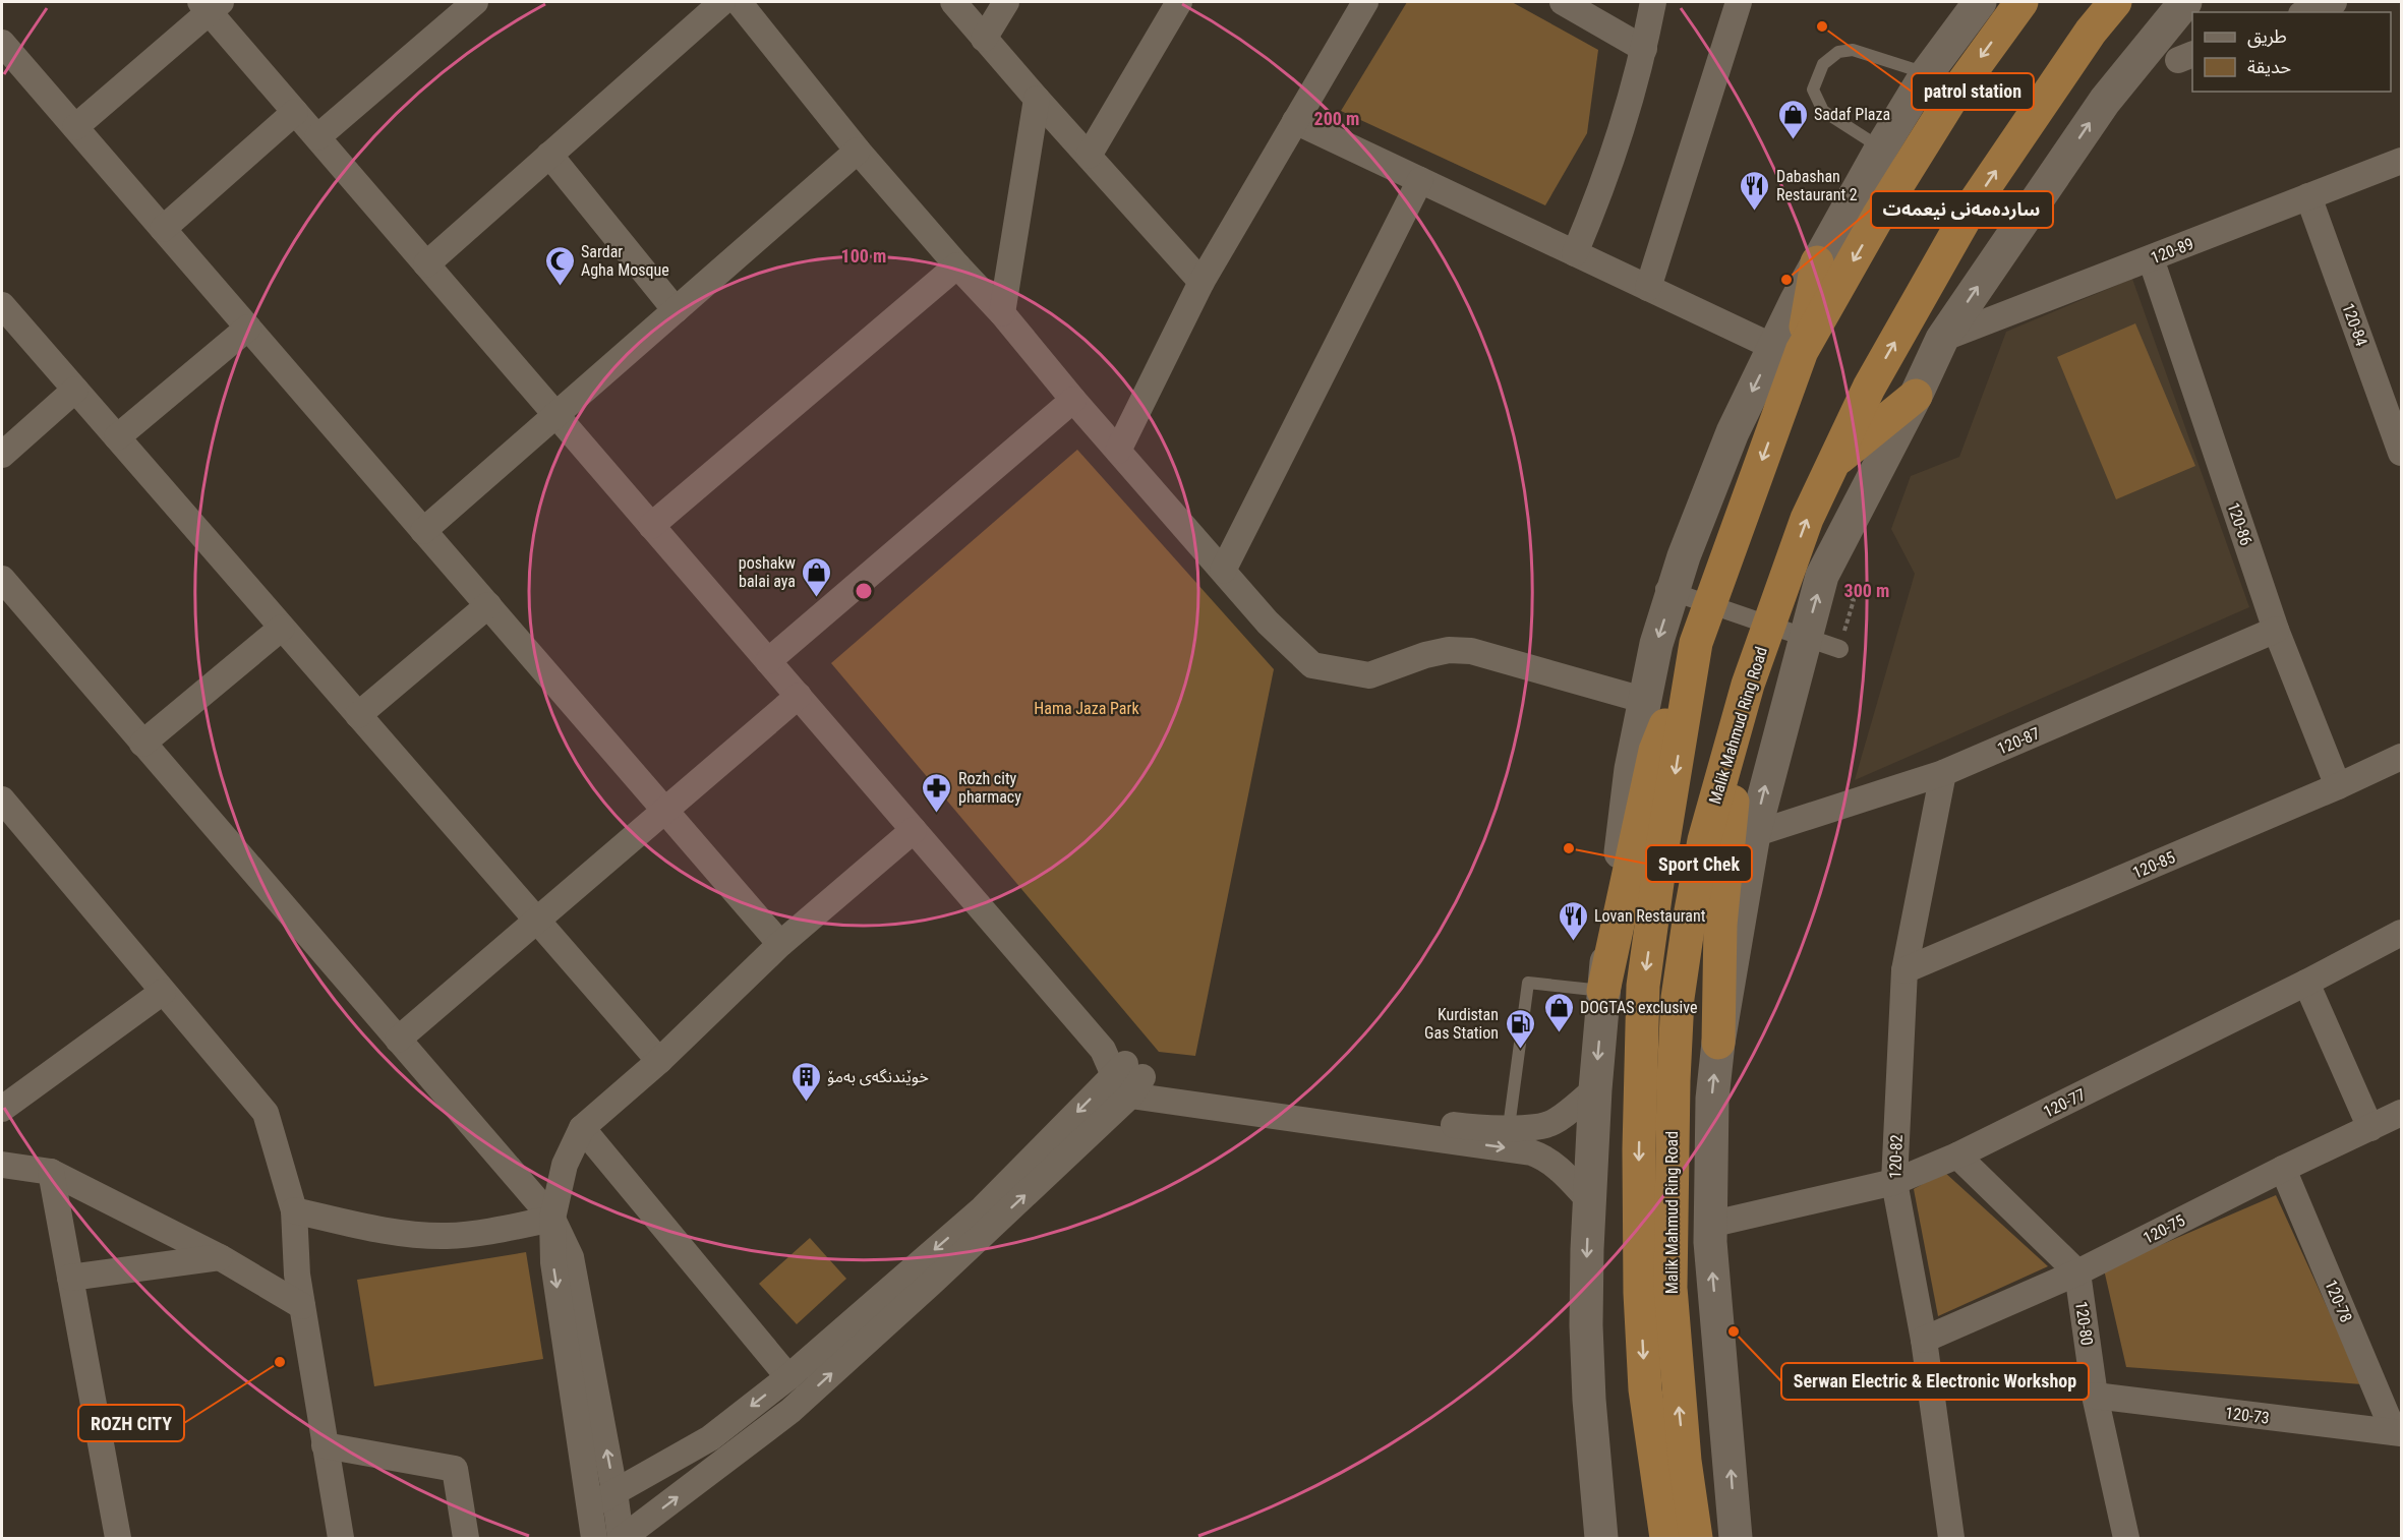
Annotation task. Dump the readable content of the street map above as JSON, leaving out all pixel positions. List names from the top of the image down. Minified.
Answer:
{"streets":{"highway":["Malik Mahmud Ring Road"],"street":["120-89","120-84","120-86","120-87","120-85","120-77","120-82","120-75","120-78","120-80","120-73"]},"crossings":[["120-89","120-84"],["120-89","120-86"],["120-86","120-87"],["120-86","120-85"],["120-87","120-82"],["120-85","120-82"],["120-77","120-82"],["120-82","120-75"],["120-75","120-78"],["120-75","120-80"],["120-78","120-73"],["120-80","120-73"]],"parks":["Hama Jaza Park"],"places":{"other":["patrol station","ساردەمەنی نیعمەت","Sport Chek","Serwan Electric & Electronic Workshop","ROZH CITY"],"shop":["Sadaf Plaza","poshakw balai aya","DOGTAS exclusive"],"restaurant":["Dabashan Restaurant 2","Lovan Restaurant"],"mosque":["Sardar Agha Mosque"],"pharmacy":["Rozh city pharmacy"],"fuel station":["Kurdistan Gas Station"],"building":["خوێندنگەی بەمۆ"]},"legend":["طريق","حديقة"],"rings":["200 m","100 m","300 m"]}
